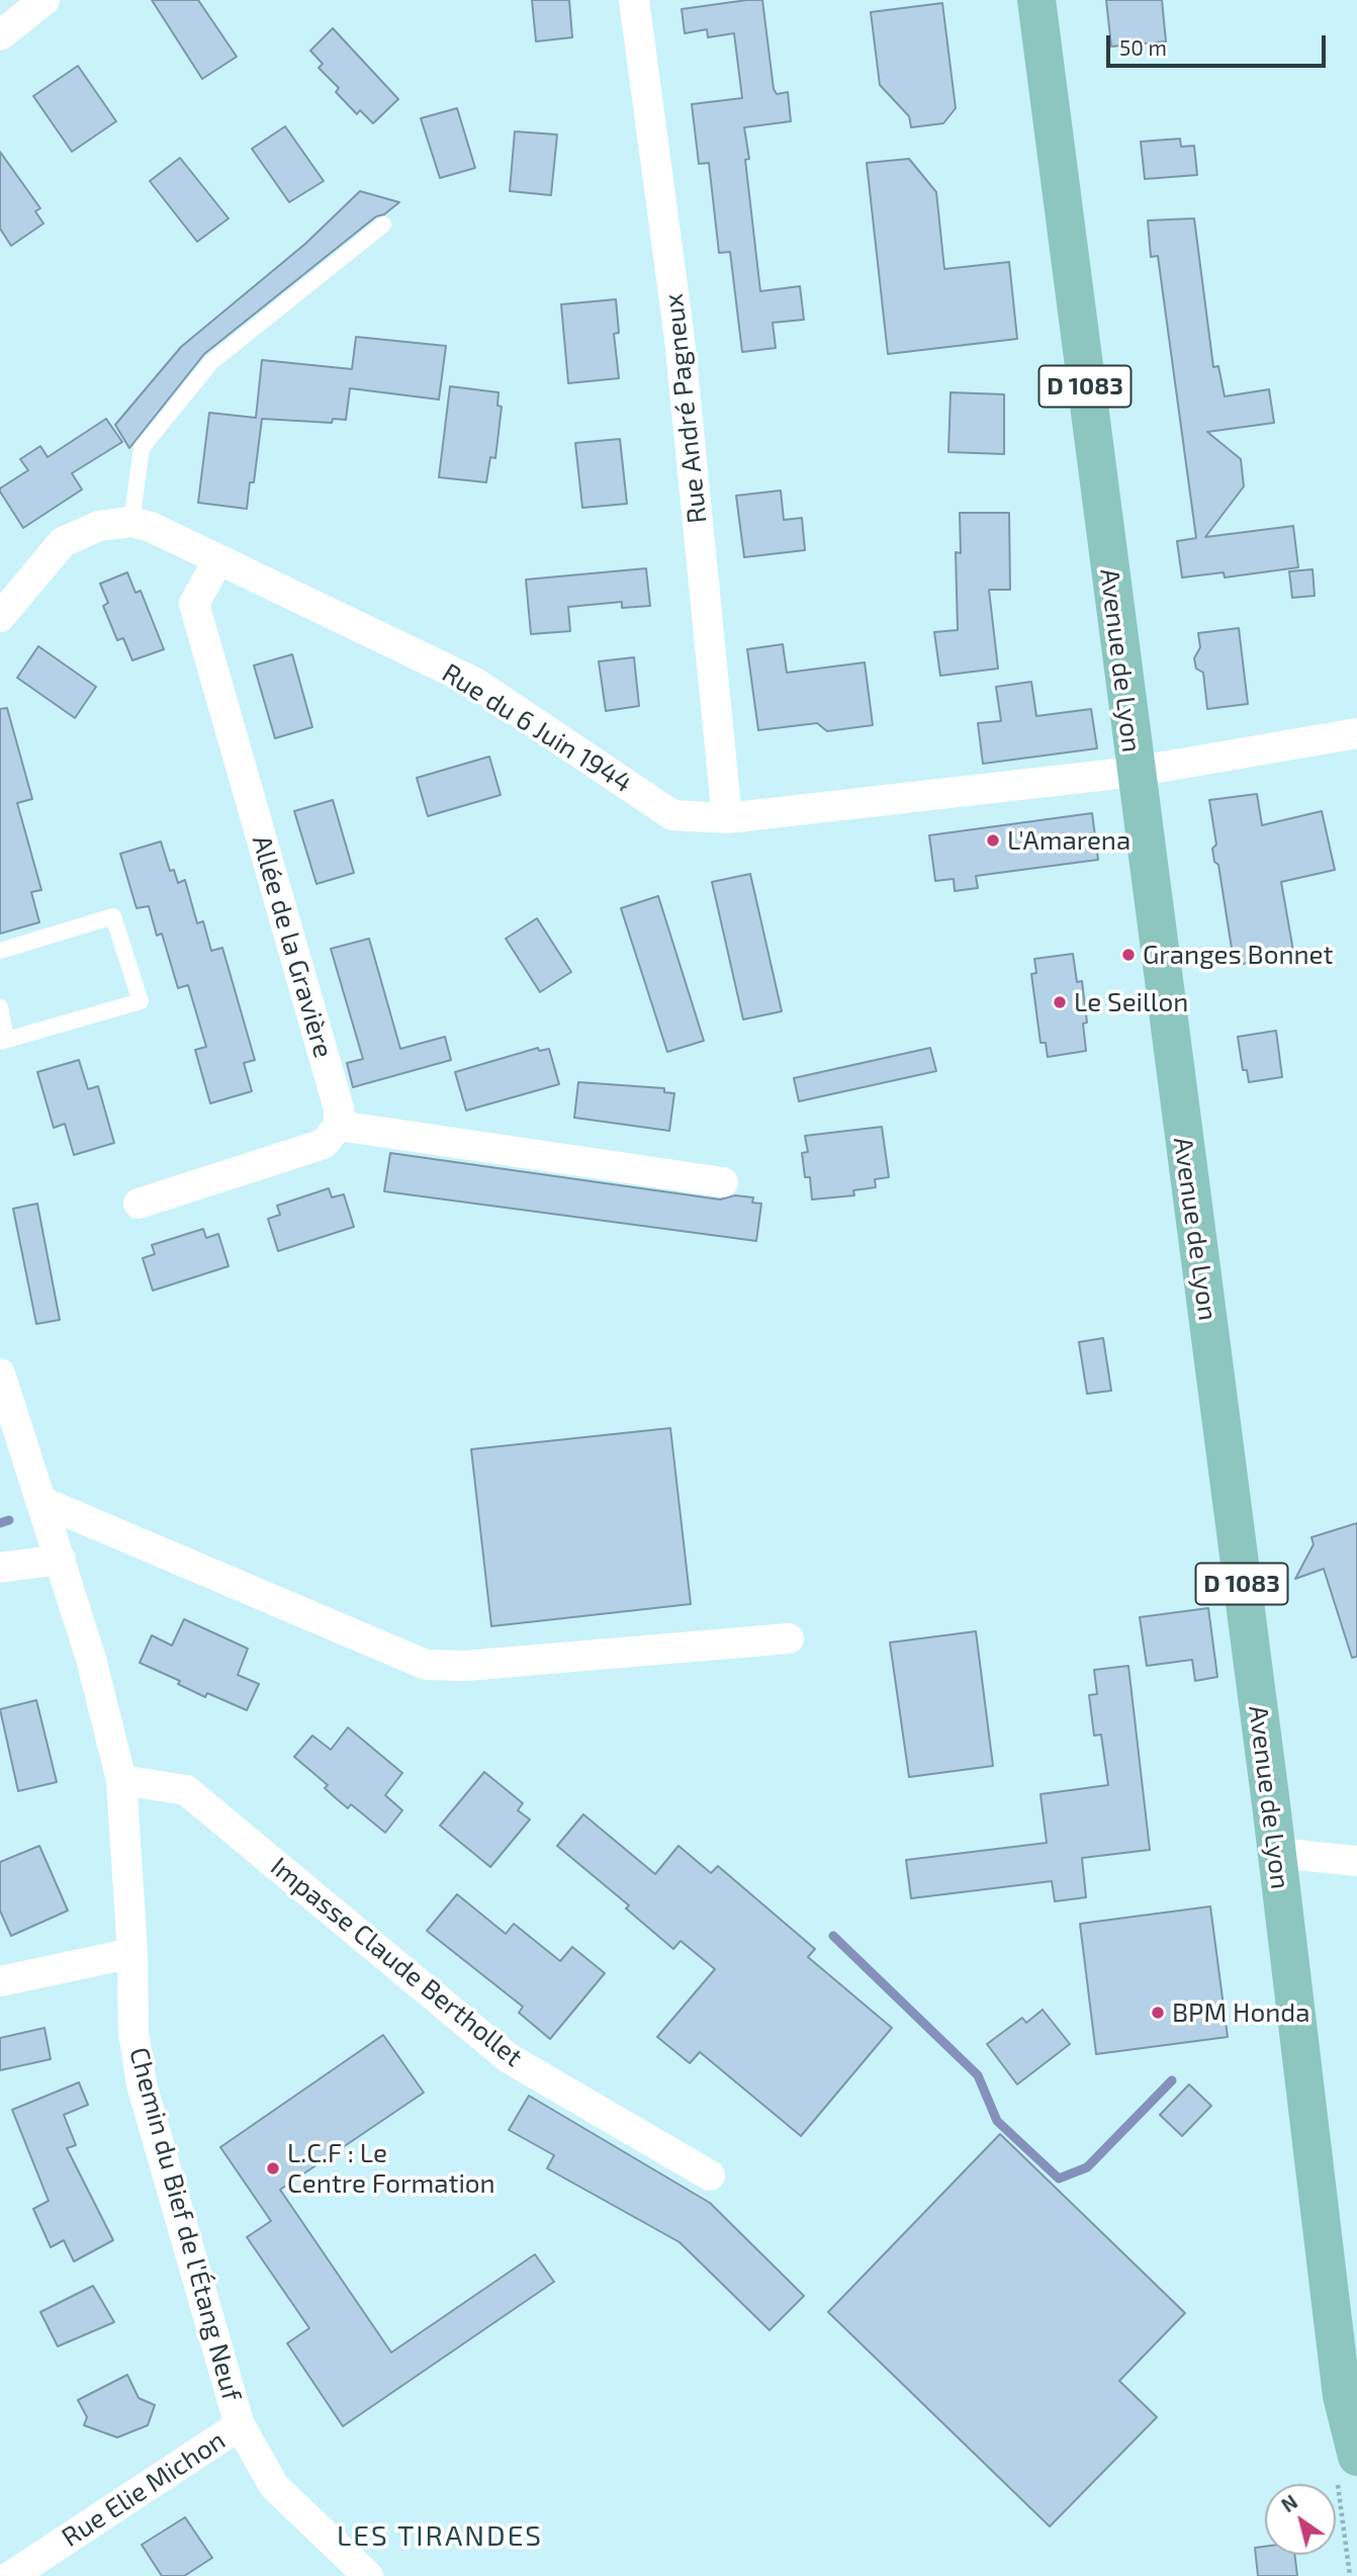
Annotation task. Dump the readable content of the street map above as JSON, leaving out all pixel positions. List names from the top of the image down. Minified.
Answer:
{"streets":{"main road":["D 1083","Avenue de Lyon"],"street":["Rue André Pagneux","Rue du 6 Juin 1944","Allée de la Gravière","Impasse Claude Berthollet","Chemin du Bief de l'Étang Neuf","Rue Elie Michon"]},"crossings":[["Rue André Pagneux","Rue du 6 Juin 1944"],["Avenue de Lyon","Rue du 6 Juin 1944"],["Rue du 6 Juin 1944","Allée de la Gravière"],["Impasse Claude Berthollet","Chemin du Bief de l'Étang Neuf"],["Chemin du Bief de l'Étang Neuf","Rue Elie Michon"]],"districts":["LES TIRANDES"],"places":["L'Amarena","Granges Bonnet","Le Seillon","BPM Honda","L.C.F : Le Centre Formation"],"scale_bar":"50 m","north":"top left"}
